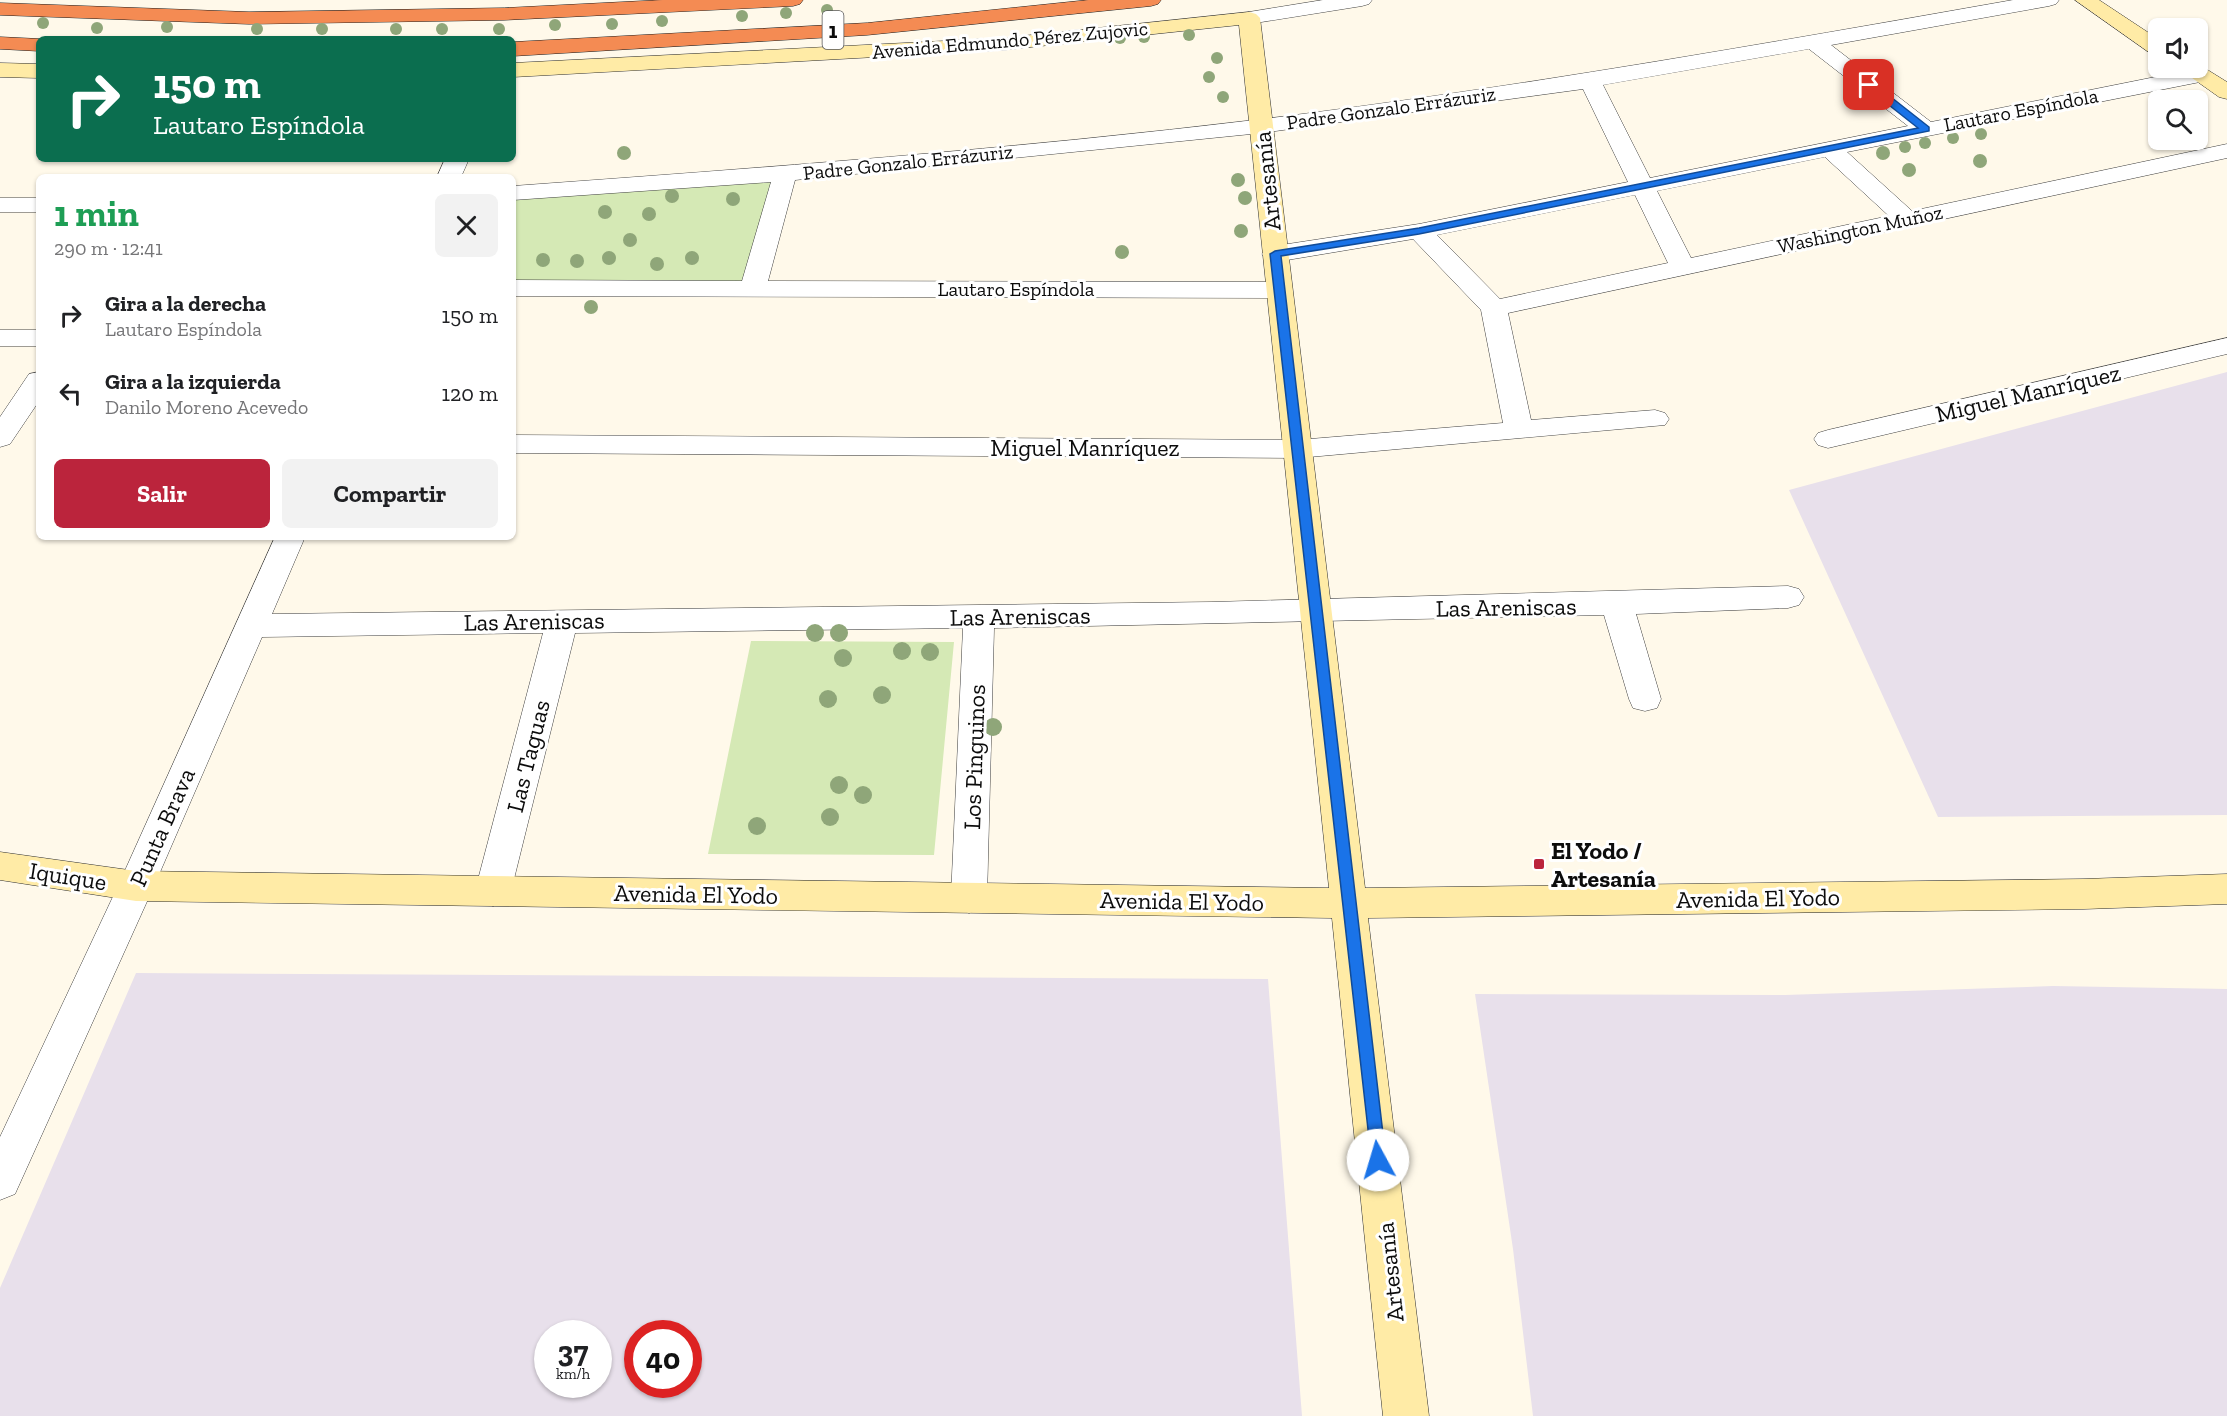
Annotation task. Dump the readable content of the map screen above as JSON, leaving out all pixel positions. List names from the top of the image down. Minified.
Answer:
{"streets":{"highway":["1","Avenida Edmundo Pérez Zujovic"],"street":["Padre Gonzalo Errázuriz","Lautaro Espíndola","Artesanía","Washington Muñoz","Miguel Manríquez","Las Areniscas","Las Taguas","Los Pinguinos","Punta Brava","Iquique","Avenida El Yodo"]},"crossings":[["Avenida Edmundo Pérez Zujovic","Artesanía"],["Padre Gonzalo Errázuriz","Artesanía"],["Lautaro Espíndola","Artesanía"],["Artesanía","Miguel Manríquez"],["Artesanía","Las Areniscas"],["Artesanía","Avenida El Yodo"],["Las Areniscas","Las Taguas"],["Las Areniscas","Los Pinguinos"],["Las Areniscas","Punta Brava"],["Las Taguas","Avenida El Yodo"],["Los Pinguinos","Avenida El Yodo"],["Punta Brava","Iquique"],["Punta Brava","Avenida El Yodo"],["Iquique","Avenida El Yodo"]],"places":{"transit":["El Yodo / Artesanía"]},"page":{"turn":["150 m","Lautaro Espíndola"],"heading":["1 min","290 m · 12:41"],"list":[{"name":"Gira a la derecha","note":"Lautaro Espíndola","value":"150 m"},{"name":"Gira a la izquierda","note":"Danilo Moreno Acevedo","value":"120 m"}],"buttons":["Salir","Compartir"],"speed":"37 km/h","limit":"40"}}
